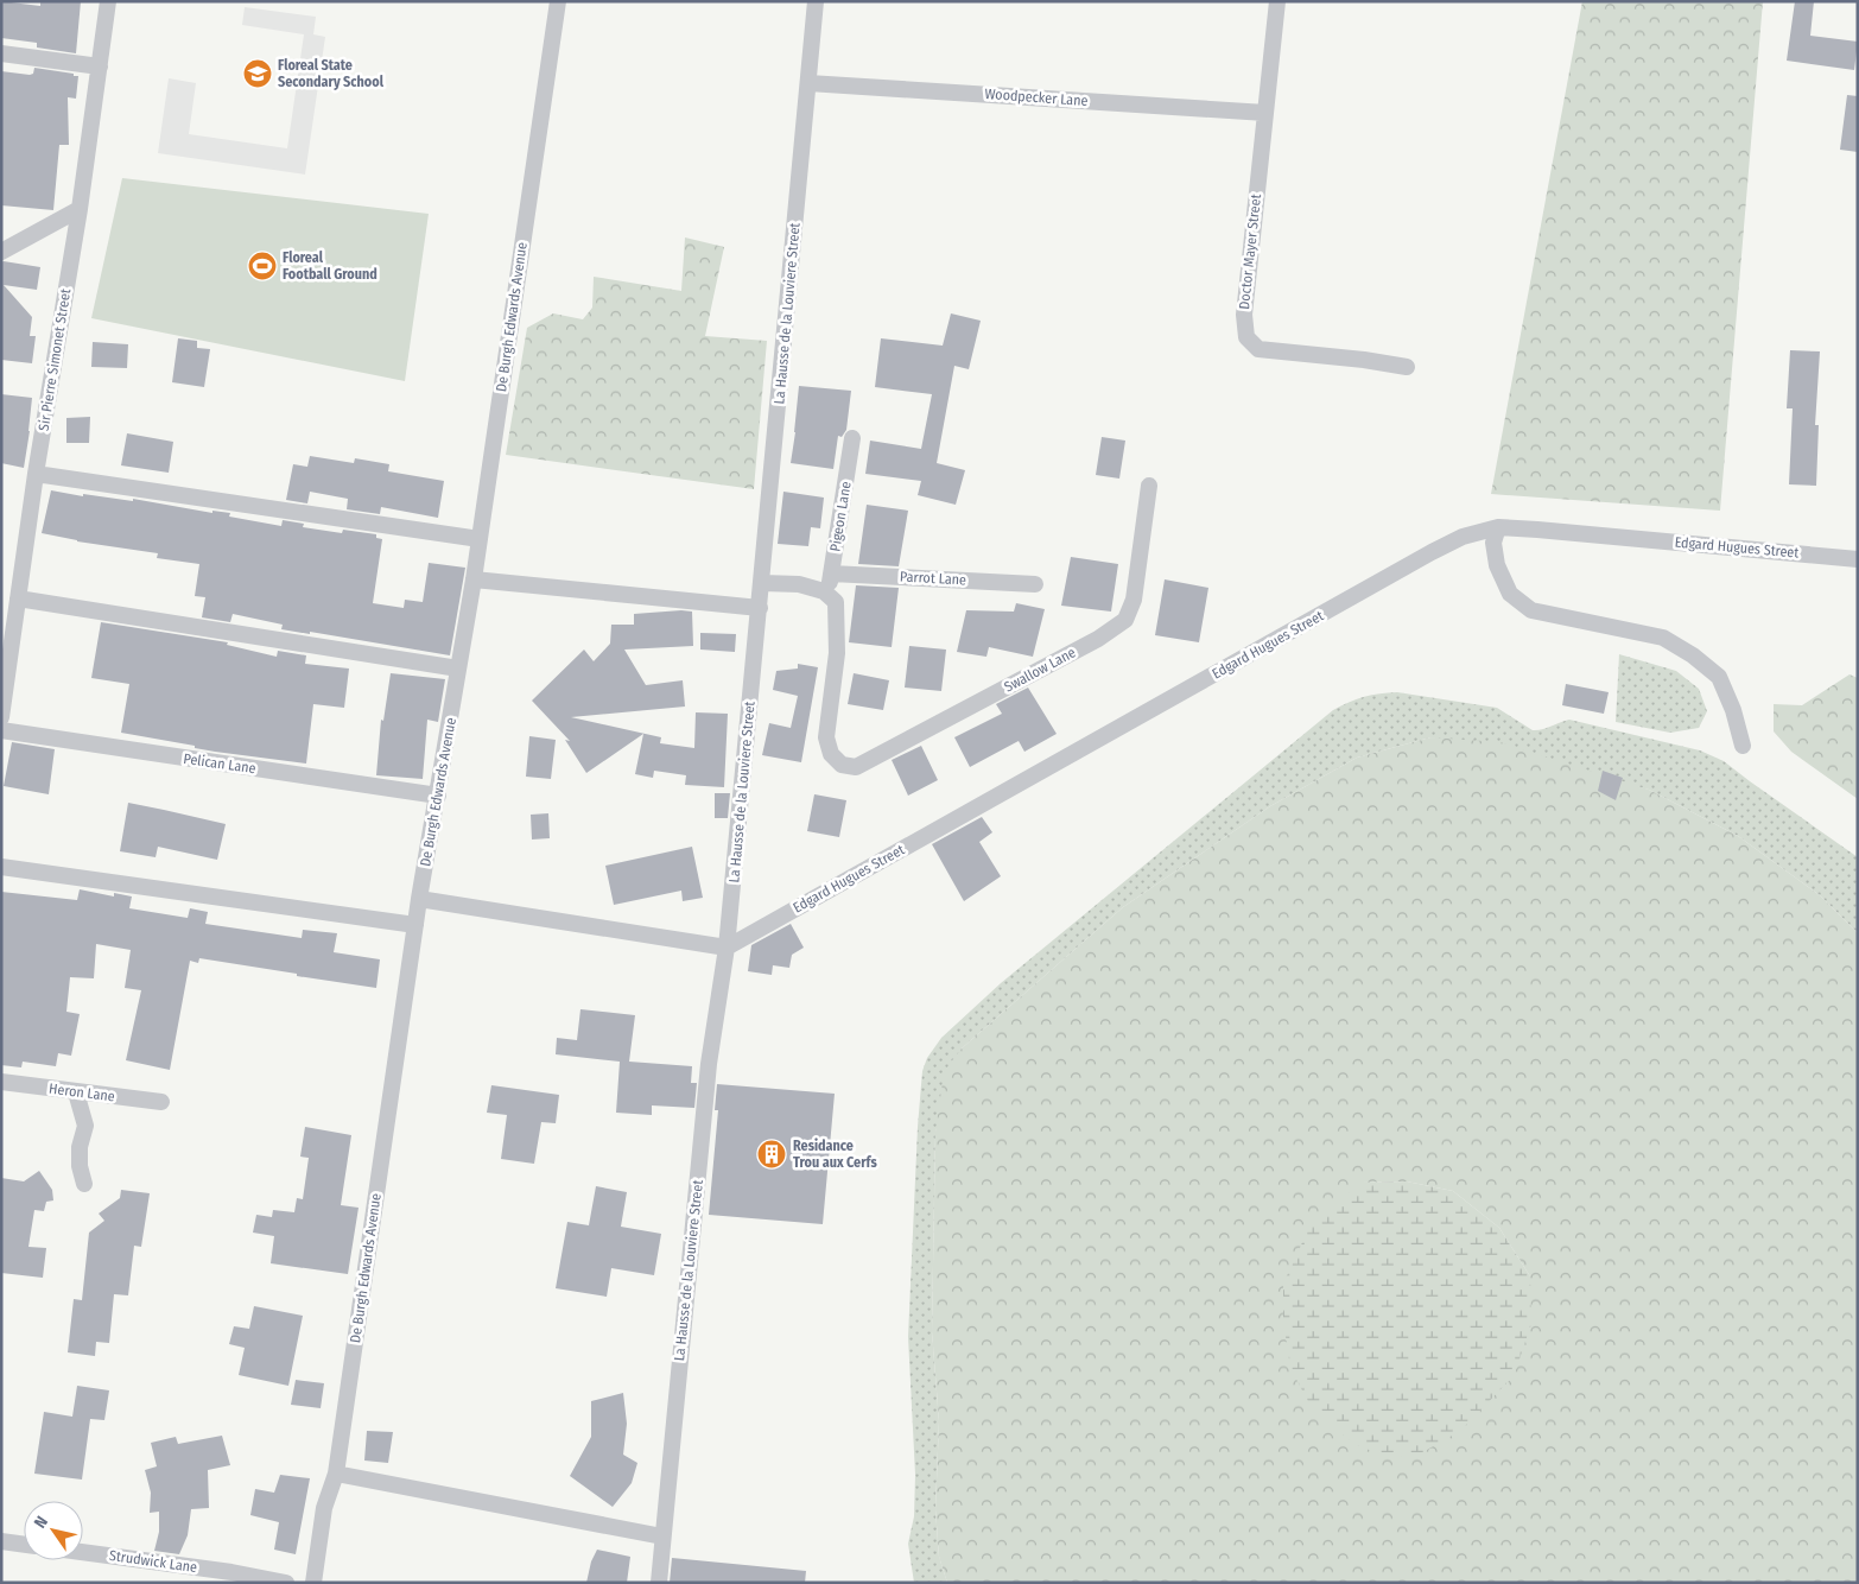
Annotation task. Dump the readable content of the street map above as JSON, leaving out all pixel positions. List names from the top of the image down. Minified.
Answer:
{"streets":{"street":["Woodpecker Lane","Doctor Mayer Street","La Hausse de la Louviere Street","De Burgh Edwards Avenue","Sir Pierre Simonet Street","Pigeon Lane","Edgard Hugues Street","Parrot Lane","Swallow Lane","Pelican Lane","Heron Lane","Strudwick Lane"]},"crossings":[["Woodpecker Lane","Doctor Mayer Street"],["Woodpecker Lane","La Hausse de la Louviere Street"],["La Hausse de la Louviere Street","Edgard Hugues Street"],["De Burgh Edwards Avenue","Pelican Lane"],["Pigeon Lane","Parrot Lane"],["Pigeon Lane","Swallow Lane"]],"places":{"school or university":["Floreal State Secondary School"],"sports":["Floreal Football Ground"],"building":["Residance Trou aux Cerfs"]},"north":"top left"}
